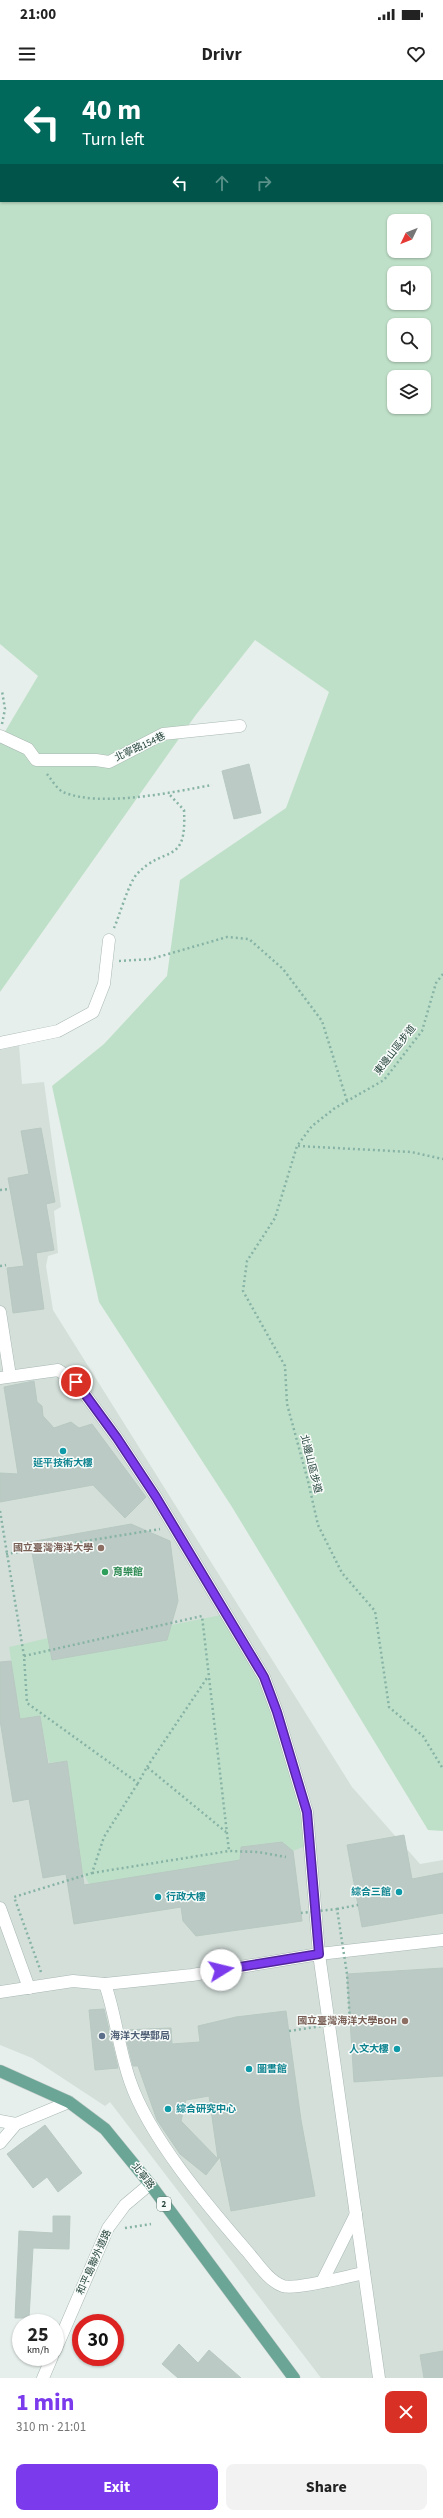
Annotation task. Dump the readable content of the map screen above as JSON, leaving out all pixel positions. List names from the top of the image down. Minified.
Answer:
{"streets":{"main road":["北寧路","2"],"street":["北寧路154巷","和平島聯外道路"],"path":["東邊山區步道","北邊山區步道"]},"crossings":[["東邊山區步道","北邊山區步道"],["北寧路","和平島聯外道路"]],"places":["延平技術大樓","國立臺灣海洋大學","育樂館","綜合三館","行政大樓","國立臺灣海洋大學BOH","海洋大學郵局","人文大樓","圖書館","綜合研究中心"],"north":"bottom left","page":{"status":"21:00","header":"Drivr","turn":["40 m","Turn left"],"speed":"25 km/h","limit":"30","heading":["1 min","310 m · 21:01"],"buttons":["Exit","Share"]}}
